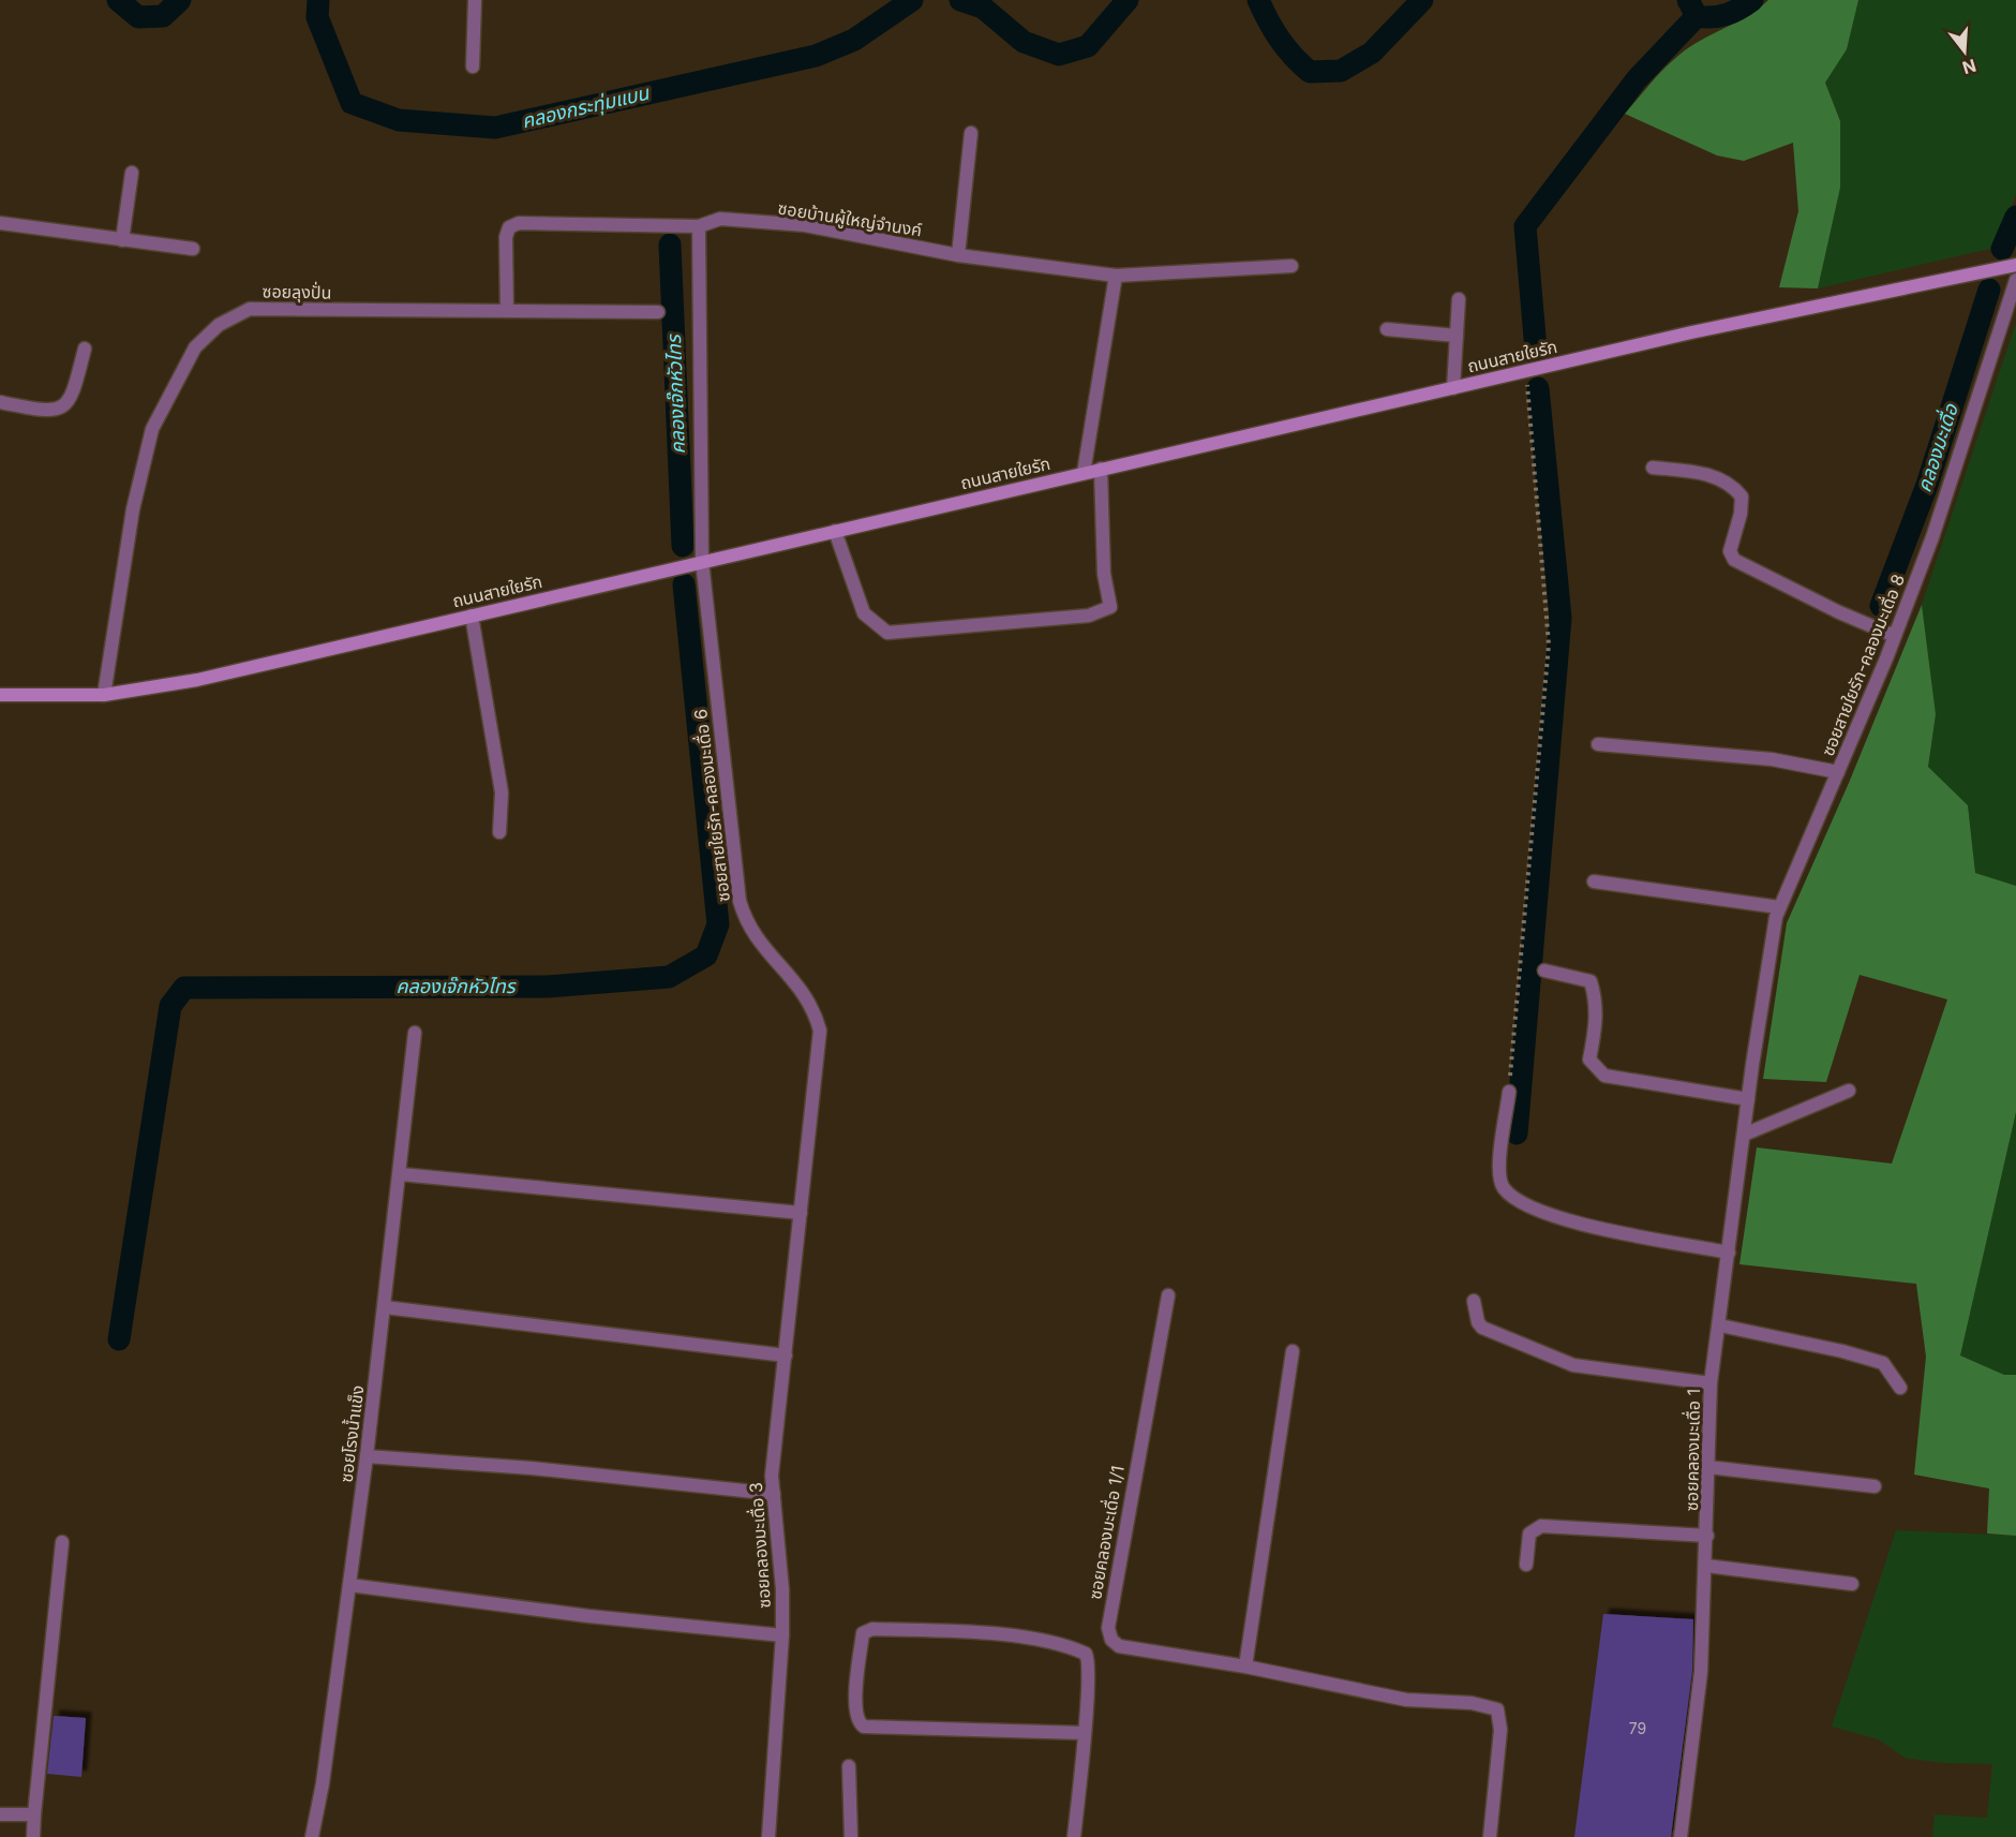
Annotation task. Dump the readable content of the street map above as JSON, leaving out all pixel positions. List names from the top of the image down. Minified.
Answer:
{"streets":{"street":["ซอยบ้านผู้ใหญ่จำนงค์","ซอยลุงปั่น","ถนนสายใยรัก","ซอยสายใยรัก-คลองมะเดื่อ 8","ซอยสายใยรัก-คลองมะเดื่อ 6","ซอยโรงน้ำแข็ง","ซอยคลองมะเดื่อ 1","ซอยคลองมะเดื่อ 1/1","ซอยคลองมะเดื่อ 3"]},"crossings":[["ซอยบ้านผู้ใหญ่จำนงค์","ซอยลุงปั่น"],["ซอยลุงปั่น","ถนนสายใยรัก"],["ถนนสายใยรัก","ซอยสายใยรัก-คลองมะเดื่อ 6"],["ซอยสายใยรัก-คลองมะเดื่อ 8","ซอยคลองมะเดื่อ 1"],["ซอยสายใยรัก-คลองมะเดื่อ 6","ซอยคลองมะเดื่อ 3"]],"water":["คลองกระทุ่มแบน","คลองเจ๊กหัวไทร","คลองมะเดื่อ"],"house_numbers":["79"],"north":"bottom"}
